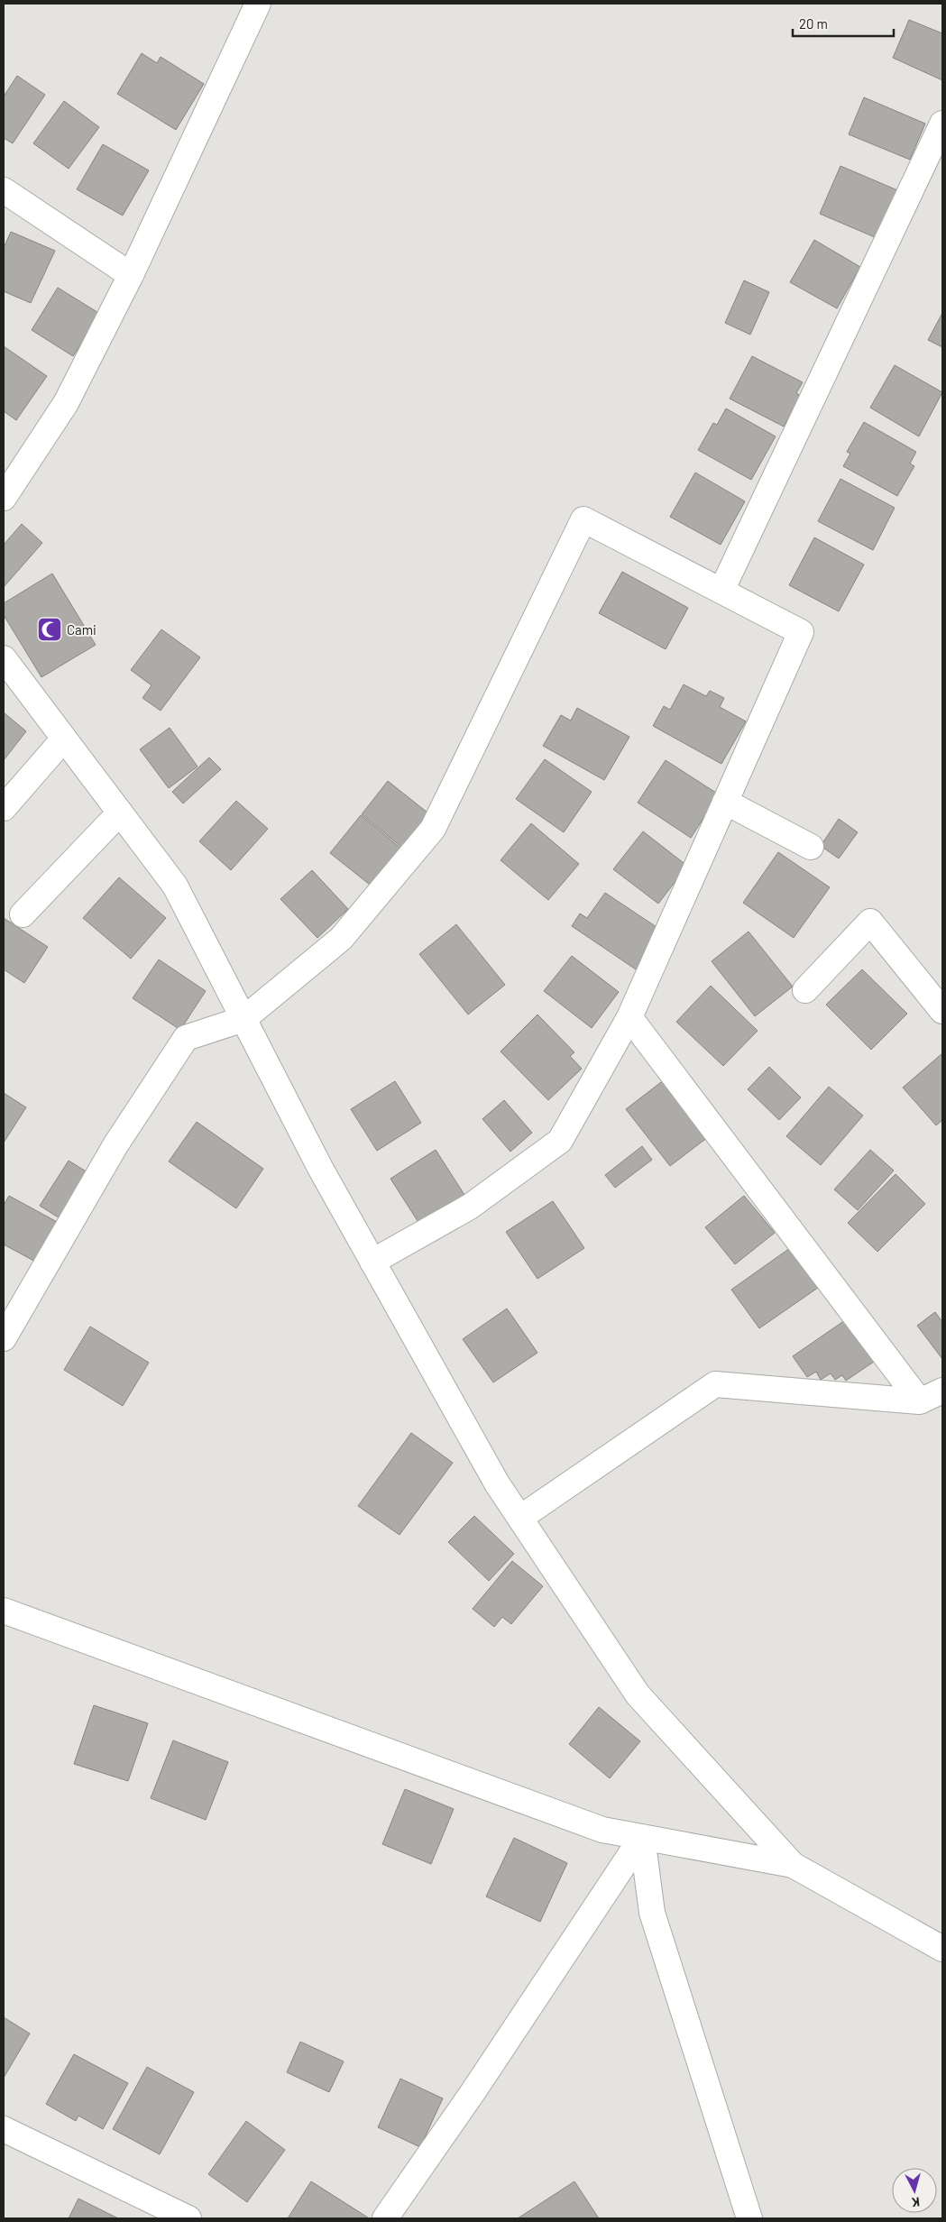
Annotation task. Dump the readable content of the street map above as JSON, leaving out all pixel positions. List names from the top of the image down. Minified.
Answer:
{"places":{"mosque":["Cami"]},"scale_bar":"20 m","north":"bottom"}
